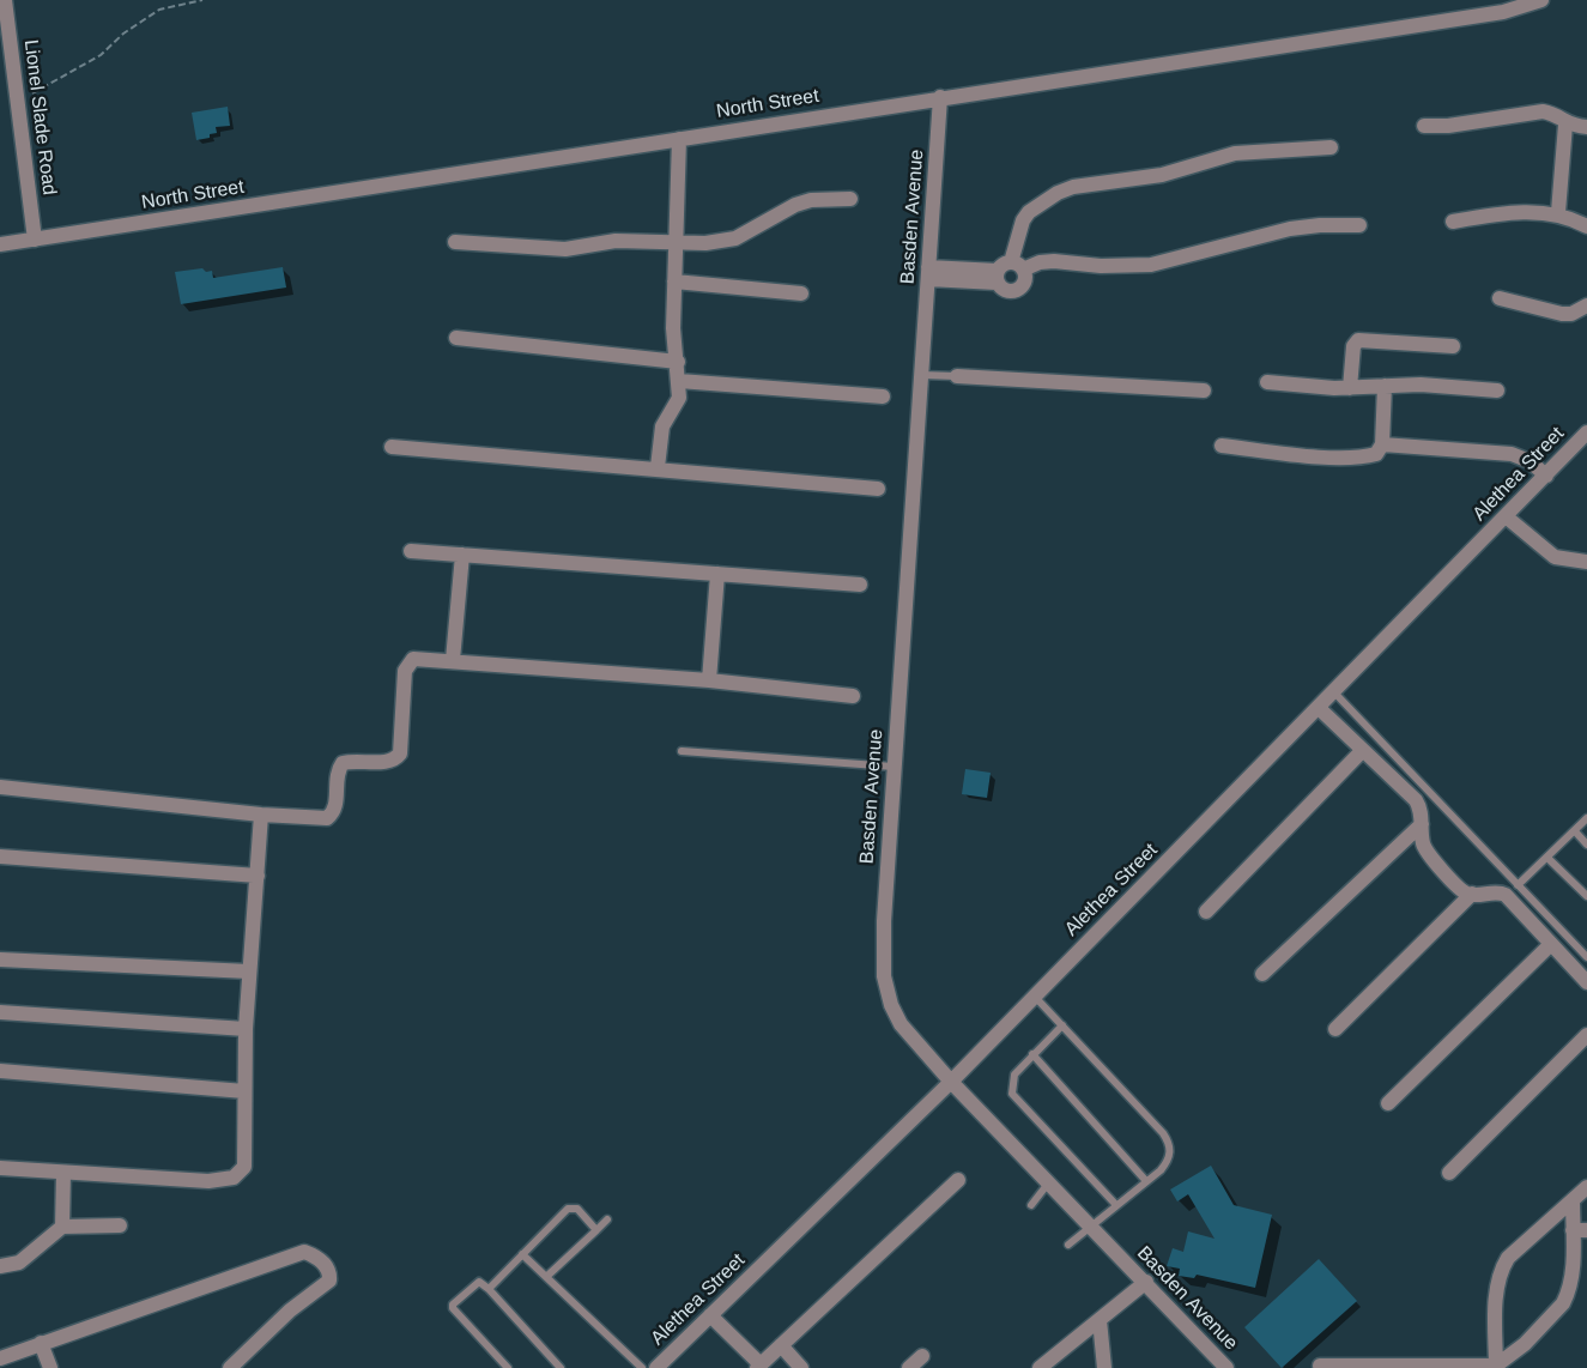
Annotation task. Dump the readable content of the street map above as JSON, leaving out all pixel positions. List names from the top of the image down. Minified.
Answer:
{"streets":{"street":["North Street","Lionel Slade Road","Basden Avenue","Alethea Street"]},"crossings":[["North Street","Lionel Slade Road"],["North Street","Basden Avenue"],["Basden Avenue","Alethea Street"]]}
